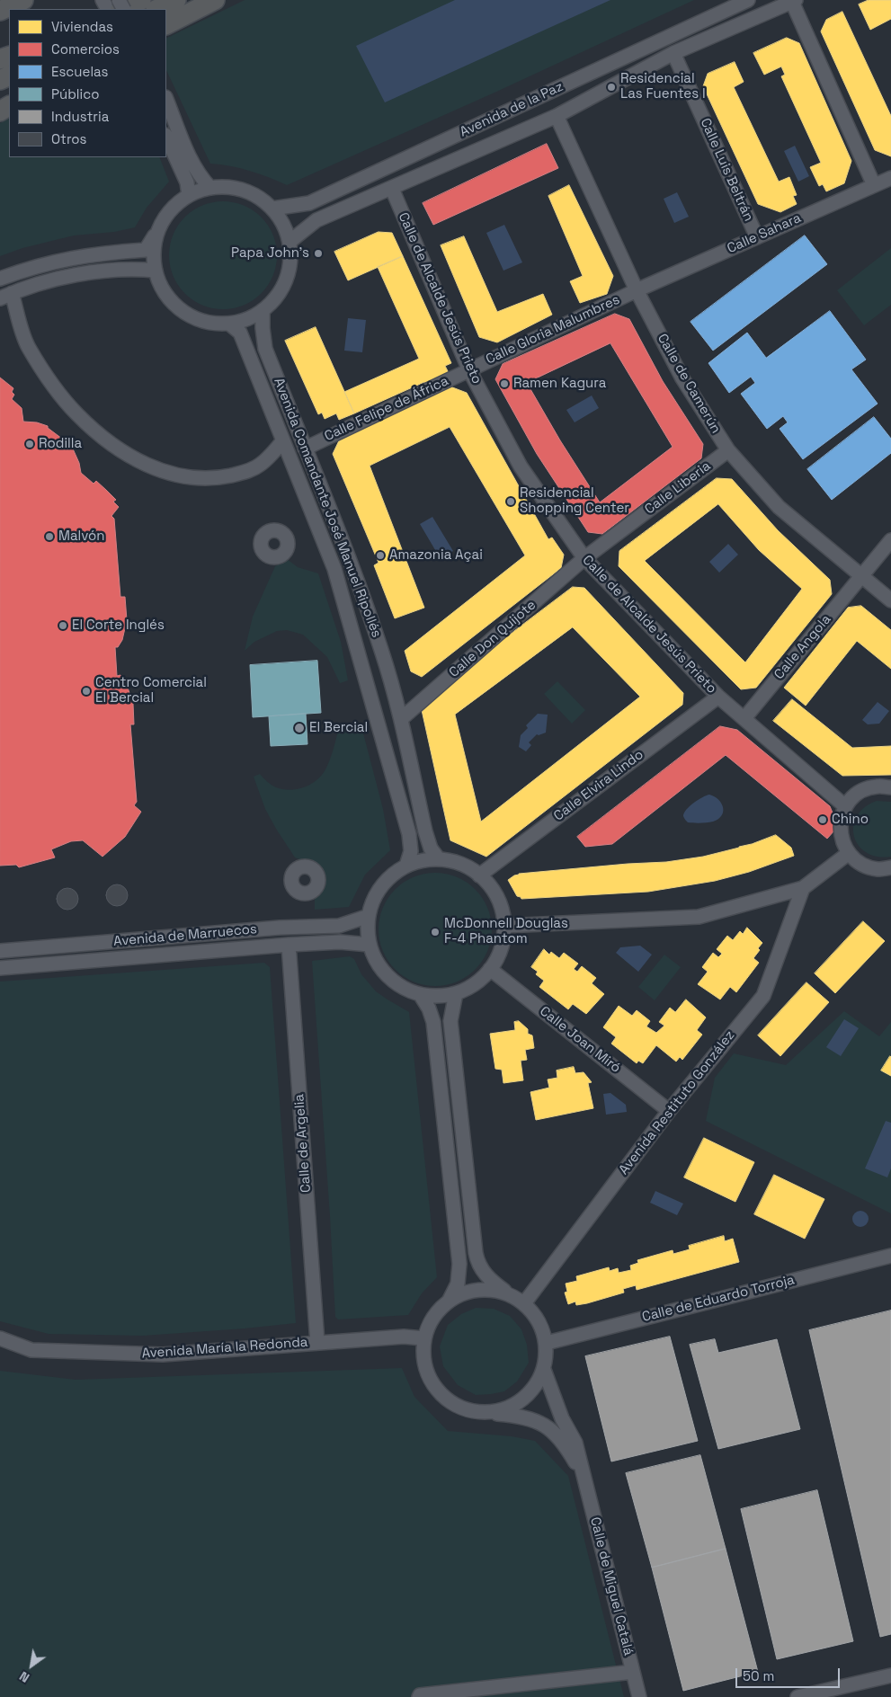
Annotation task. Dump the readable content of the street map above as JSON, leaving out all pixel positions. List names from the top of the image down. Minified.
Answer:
{"streets":{"street":["Avenida de la Paz","Calle Luis Beltrán","Calle Sahara","Calle de Alcalde Jesús Prieto","Calle Gloria Malumbres","Calle de Camerún","Calle Felipe de África","Calle Liberia","Avenida Comandante José Manuel Ripollés","Calle Don Quijote","Calle Angola","Calle Elvira Lindo","Avenida de Marruecos","Calle Joan Miró","Avenida Restituto González","Calle de Argelia","Calle de Eduardo Torroja","Avenida María la Redonda","Calle de Miguel Catalá"]},"crossings":[["Avenida de la Paz","Avenida Comandante José Manuel Ripollés"],["Calle Luis Beltrán","Calle Sahara"],["Calle Sahara","Calle Gloria Malumbres"],["Calle Sahara","Calle de Camerún"],["Calle de Alcalde Jesús Prieto","Calle Gloria Malumbres"],["Calle de Alcalde Jesús Prieto","Calle Felipe de África"],["Calle de Alcalde Jesús Prieto","Calle Liberia"],["Calle de Alcalde Jesús Prieto","Calle Don Quijote"],["Calle de Alcalde Jesús Prieto","Calle Angola"],["Calle de Alcalde Jesús Prieto","Calle Elvira Lindo"],["Calle Gloria Malumbres","Calle de Camerún"],["Calle Gloria Malumbres","Calle Felipe de África"],["Calle de Camerún","Calle Liberia"],["Calle de Camerún","Calle Angola"],["Calle Felipe de África","Avenida Comandante José Manuel Ripollés"],["Calle Liberia","Calle Don Quijote"],["Avenida Comandante José Manuel Ripollés","Calle Don Quijote"],["Avenida Comandante José Manuel Ripollés","Calle Elvira Lindo"],["Avenida Comandante José Manuel Ripollés","Avenida de Marruecos"],["Avenida Comandante José Manuel Ripollés","Calle Joan Miró"],["Calle Elvira Lindo","Avenida de Marruecos"],["Calle Elvira Lindo","Calle Joan Miró"],["Avenida de Marruecos","Calle Joan Miró"],["Avenida de Marruecos","Calle de Argelia"],["Calle Joan Miró","Avenida Restituto González"],["Avenida Restituto González","Calle de Eduardo Torroja"],["Avenida Restituto González","Avenida María la Redonda"],["Avenida Restituto González","Calle de Miguel Catalá"],["Calle de Argelia","Avenida María la Redonda"],["Calle de Eduardo Torroja","Avenida María la Redonda"],["Calle de Eduardo Torroja","Calle de Miguel Catalá"],["Avenida María la Redonda","Calle de Miguel Catalá"]],"places":["Residencial Las Fuentes I","Papa John's","Ramen Kagura","Rodilla","Residencial Shopping Center","Malvón","Amazonia Açai","El Corte Inglés","Centro Comercial El Bercial","El Bercial","Chino","McDonnell Douglas F-4 Phantom"],"legend":["Viviendas","Comercios","Escuelas","Público","Industria","Otros"],"scale_bar":"50 m","north":"bottom left"}
